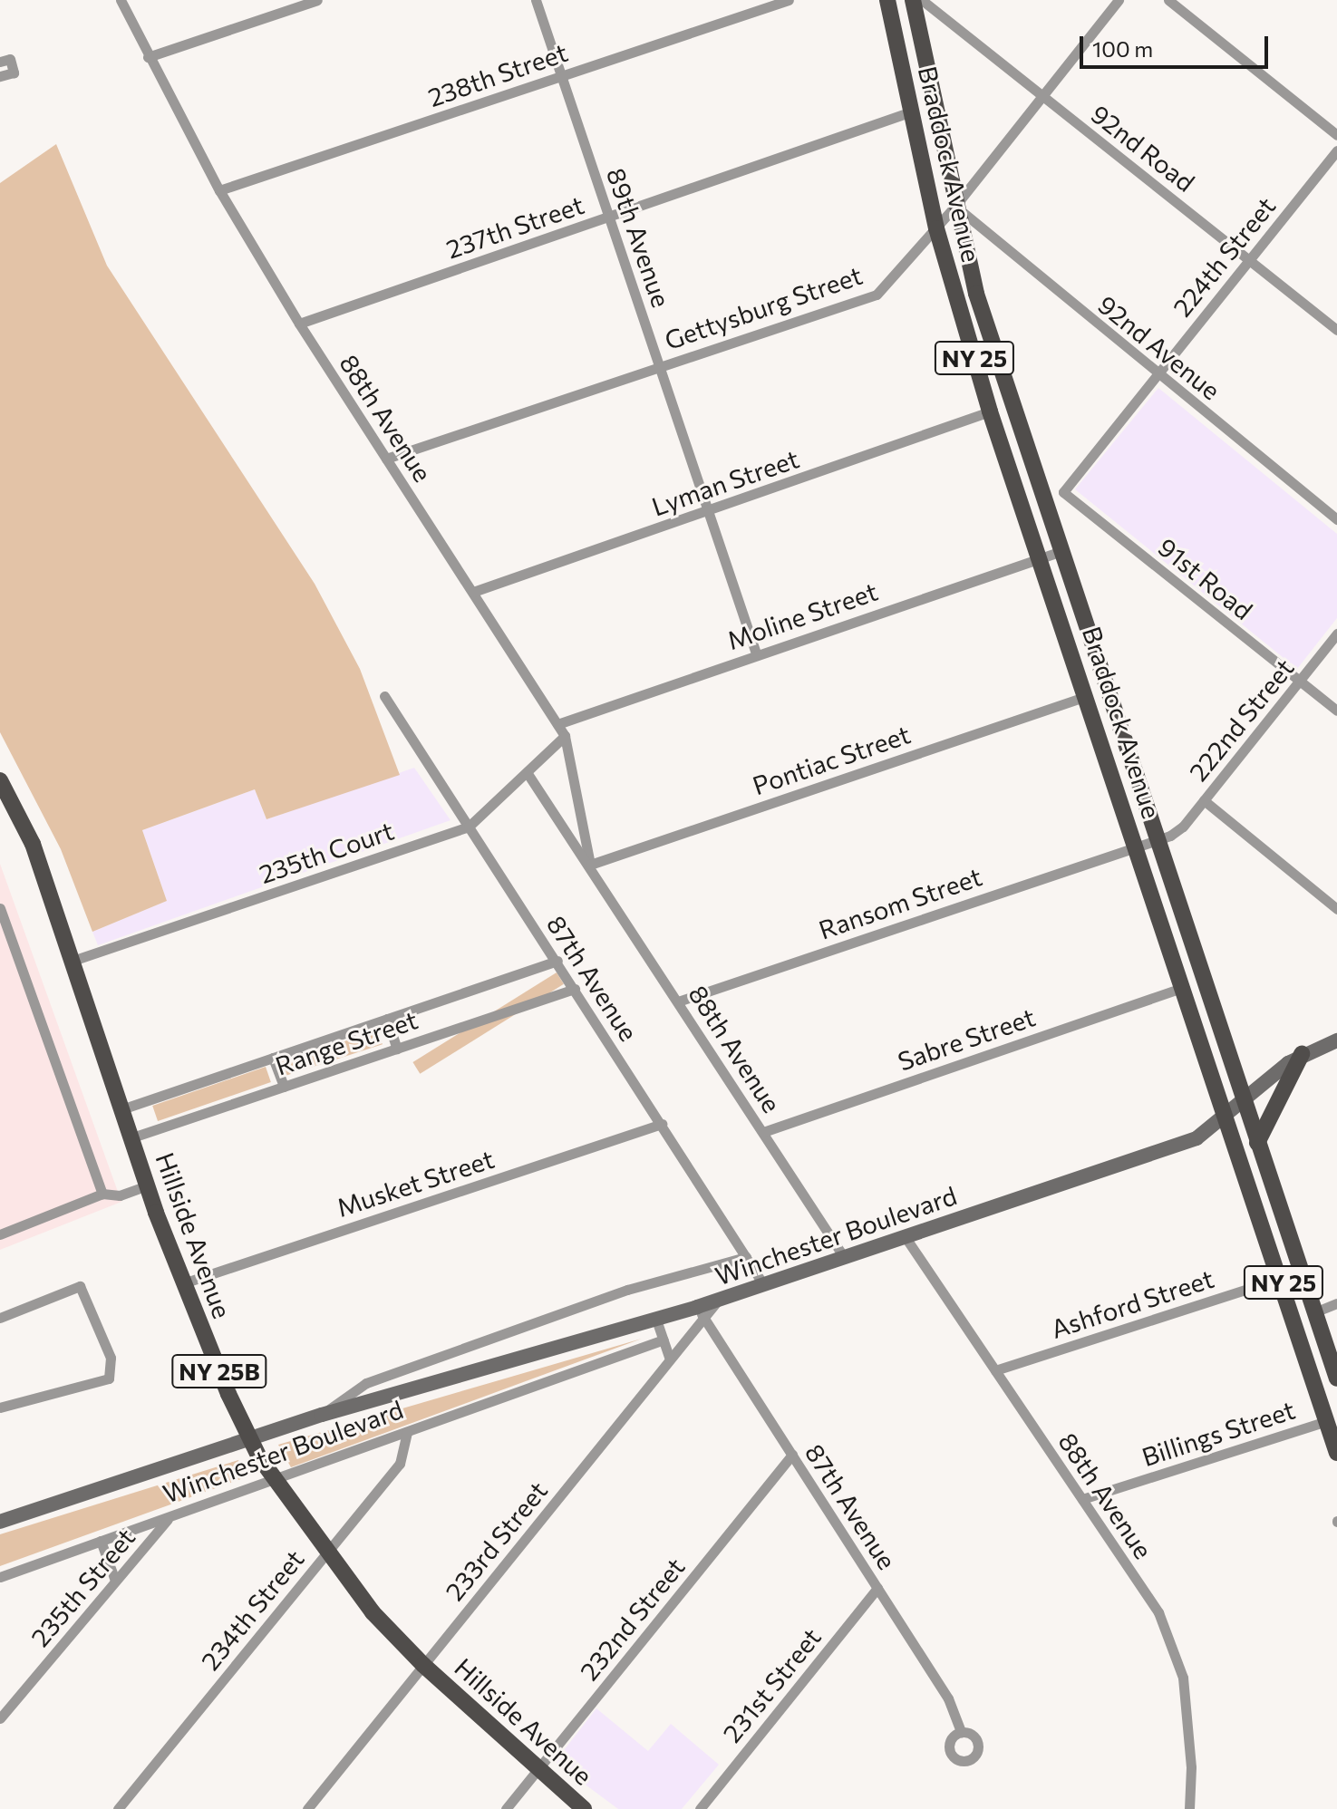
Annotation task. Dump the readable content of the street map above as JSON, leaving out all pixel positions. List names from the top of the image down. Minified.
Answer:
{"streets":{"main road":["Braddock Avenue","NY 25","Hillside Avenue","Winchester Boulevard","NY 25B"],"street":["238th Street","92nd Road","237th Street","89th Avenue","224th Street","Gettysburg Street","92nd Avenue","88th Avenue","Lyman Street","91st Road","Moline Street","222nd Street","Pontiac Street","235th Court","Ransom Street","87th Avenue","Sabre Street","Range Street","Musket Street","Ashford Street","Billings Street","233rd Street","235th Street","234th Street","232nd Street","231st Street"]},"crossings":[["238th Street","89th Avenue"],["238th Street","88th Avenue"],["92nd Road","224th Street"],["92nd Road","Gettysburg Street"],["Braddock Avenue","237th Street"],["Braddock Avenue","Gettysburg Street"],["Braddock Avenue","92nd Avenue"],["Braddock Avenue","Lyman Street"],["Braddock Avenue","Moline Street"],["Braddock Avenue","222nd Street"],["Braddock Avenue","Pontiac Street"],["Braddock Avenue","Ransom Street"],["Braddock Avenue","Sabre Street"],["Braddock Avenue","Winchester Boulevard"],["Braddock Avenue","Ashford Street"],["Braddock Avenue","Billings Street"],["237th Street","89th Avenue"],["237th Street","88th Avenue"],["89th Avenue","Gettysburg Street"],["89th Avenue","Lyman Street"],["89th Avenue","Moline Street"],["224th Street","92nd Avenue"],["224th Street","91st Road"],["Gettysburg Street","92nd Avenue"],["Gettysburg Street","88th Avenue"],["88th Avenue","Lyman Street"],["88th Avenue","Moline Street"],["88th Avenue","Pontiac Street"],["88th Avenue","235th Court"],["88th Avenue","Ransom Street"],["88th Avenue","Sabre Street"],["88th Avenue","Winchester Boulevard"],["88th Avenue","Ashford Street"],["88th Avenue","Billings Street"],["91st Road","222nd Street"],["222nd Street","Ransom Street"],["235th Court","87th Avenue"],["235th Court","Hillside Avenue"],["87th Avenue","Range Street"],["87th Avenue","Musket Street"],["87th Avenue","Winchester Boulevard"],["87th Avenue","233rd Street"],["87th Avenue","232nd Street"],["87th Avenue","231st Street"],["Range Street","Hillside Avenue"],["Musket Street","Hillside Avenue"],["Hillside Avenue","Winchester Boulevard"],["Hillside Avenue","233rd Street"],["Hillside Avenue","234th Street"],["Hillside Avenue","232nd Street"],["Winchester Boulevard","233rd Street"],["Winchester Boulevard","235th Street"],["Winchester Boulevard","234th Street"]],"scale_bar":"100 m"}
